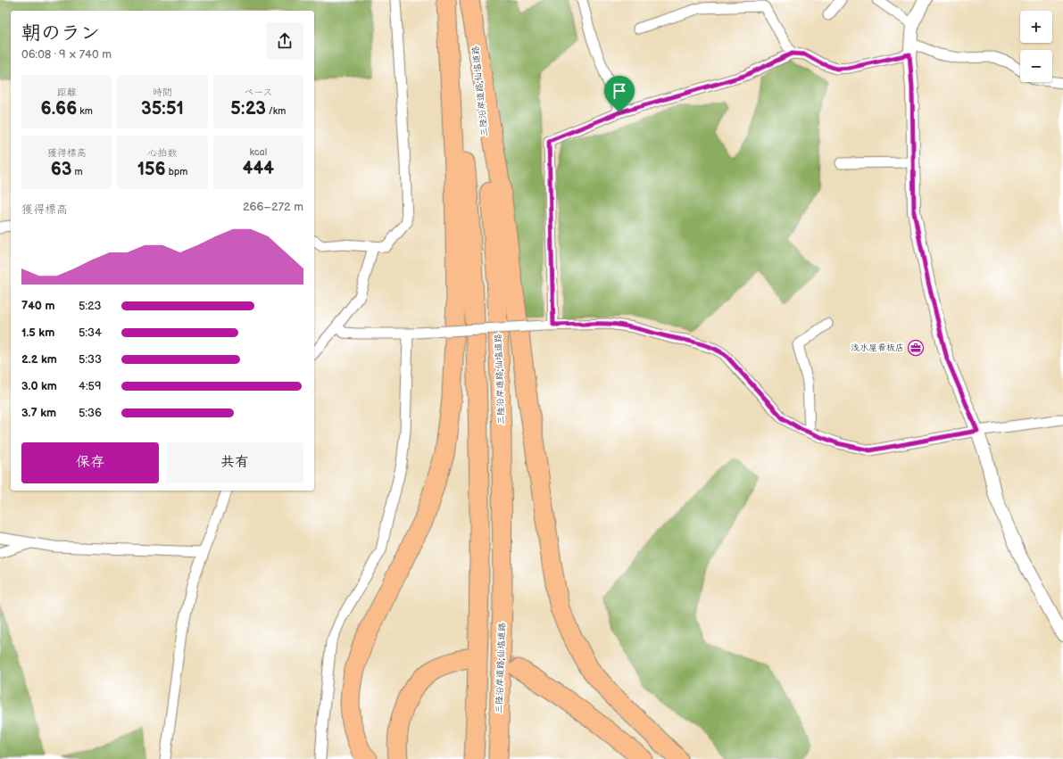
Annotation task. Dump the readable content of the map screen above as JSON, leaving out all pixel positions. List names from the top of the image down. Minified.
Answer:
{"streets":{"highway":["三陸沿岸道路;仙塩道路"]},"places":{"office":["浅水屋看板店"]},"page":{"map_buttons":["+","−"],"heading":["朝のラン","06:08 · 9 × 740 m"],"stats":[["距離","6.66 km"],["時間","35:51"],["ペース","5:23 /km"],["獲得標高","63 m"],["心拍数","156 bpm"],["kcal","444"]],"chart":["獲得標高","266–272 m"],"list":[{"name":"740 m","note":"5:23"},{"name":"1.5 km","note":"5:34"},{"name":"2.2 km","note":"5:33"},{"name":"3.0 km","note":"4:59"},{"name":"3.7 km","note":"5:36"}],"buttons":["保存","共有"]}}
